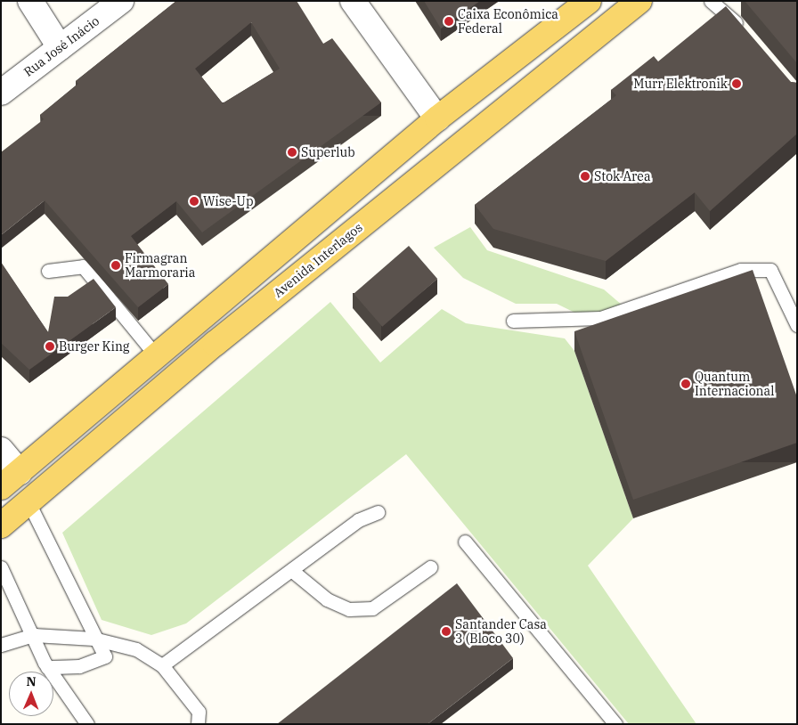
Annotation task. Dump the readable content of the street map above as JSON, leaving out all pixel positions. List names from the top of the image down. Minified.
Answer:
{"streets":{"main road":["Avenida Interlagos"],"street":["Rua José Inácio"]},"places":["Caixa Econômica Federal","Murr Elektronik","Superlub","Stok Area","Wise-Up","Firmagran Marmoraria","Burger King","Quantum Internacional","Santander Casa 3 (Bloco 30)"],"north":"top"}
